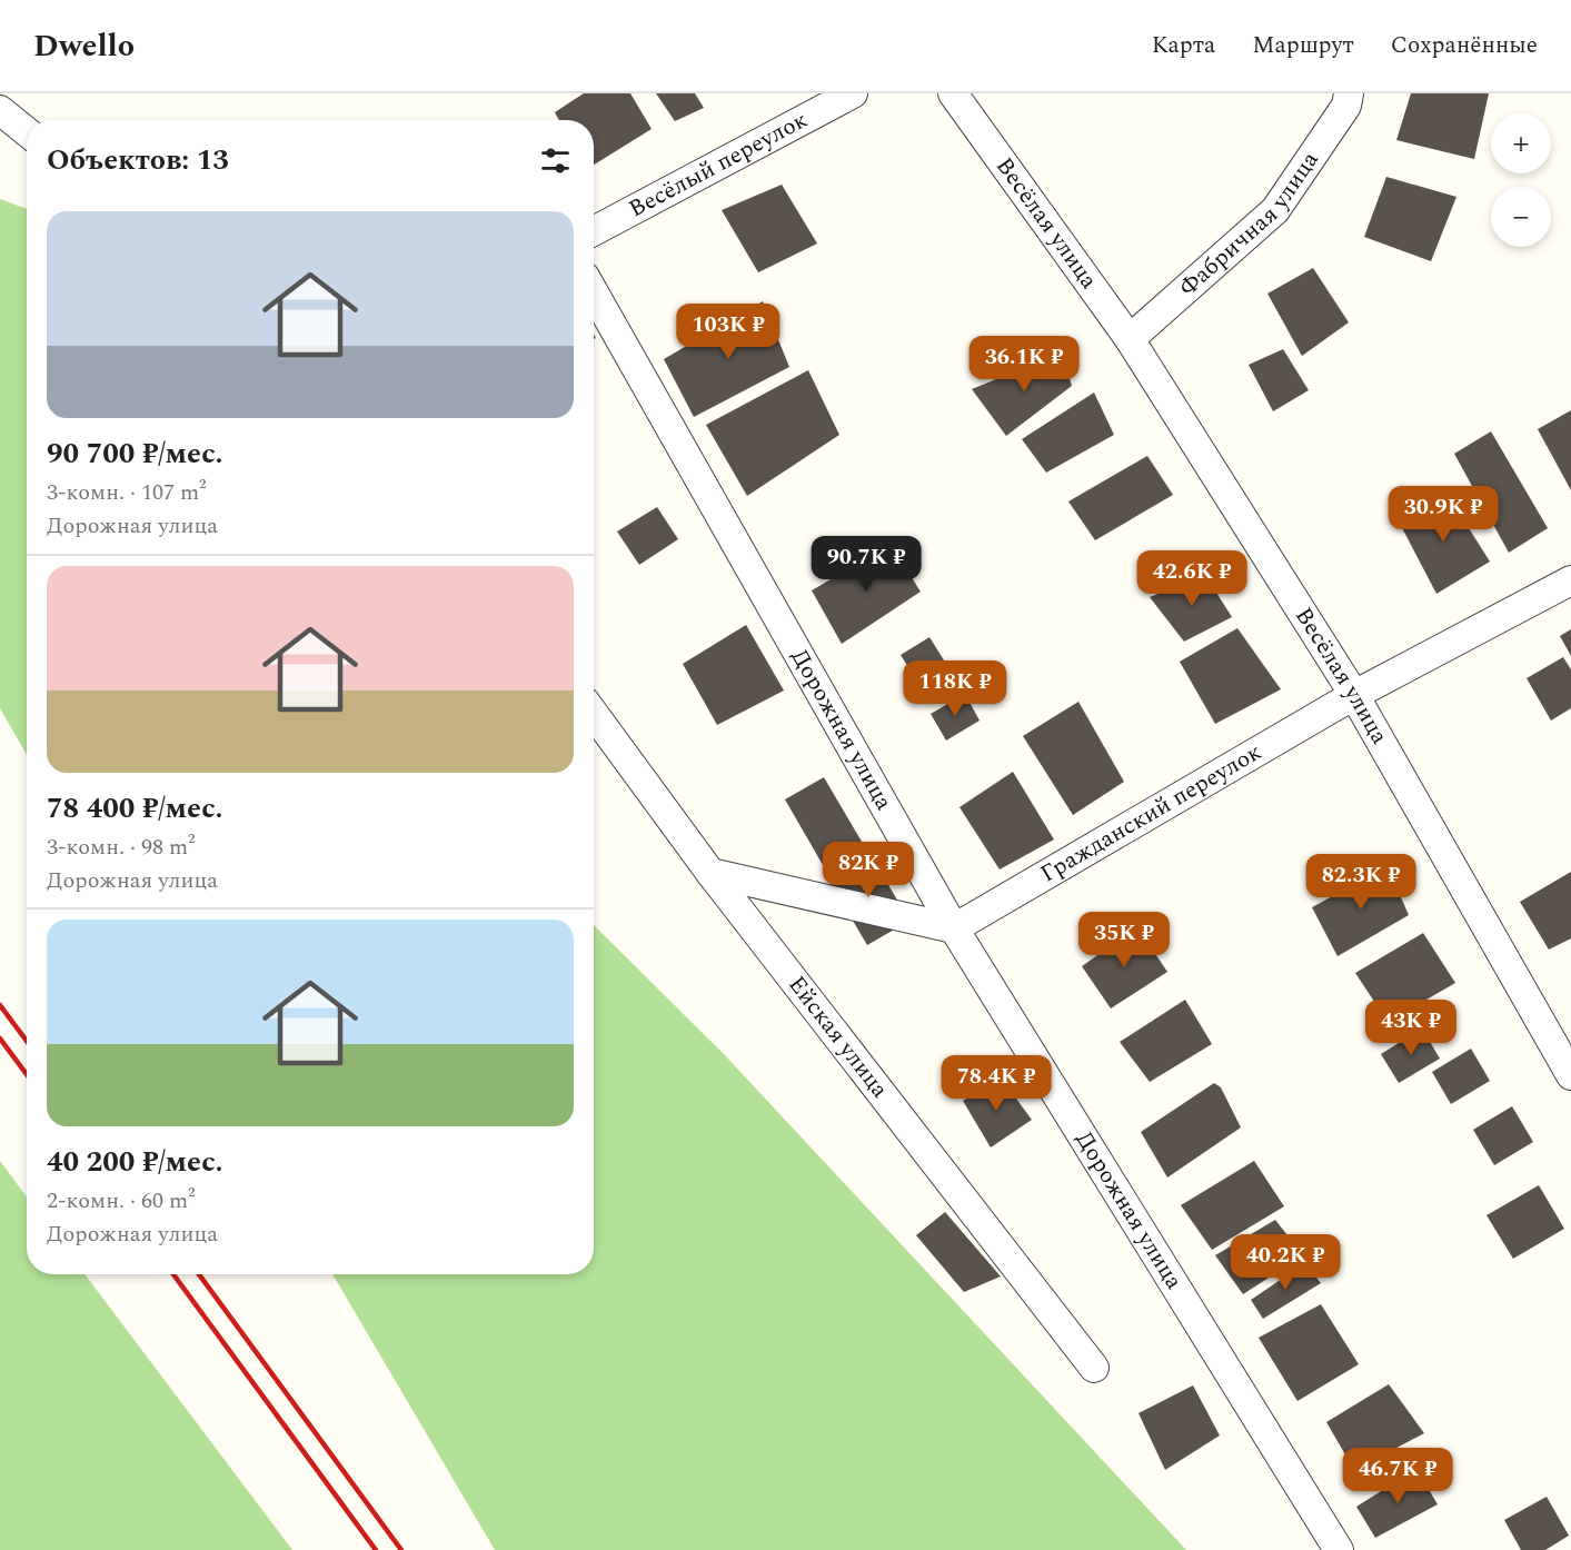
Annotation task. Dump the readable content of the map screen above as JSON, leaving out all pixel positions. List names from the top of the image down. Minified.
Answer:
{"streets":{"street":["Весёлый переулок","Фабричная улица","Весёлая улица","Дорожная улица","Гражданский переулок","Ейская улица"]},"crossings":[["Фабричная улица","Весёлая улица"],["Весёлая улица","Гражданский переулок"],["Дорожная улица","Гражданский переулок"]],"page":{"header":"Dwello","nav":["Карта","Маршрут","Сохранённые"],"map_buttons":["+","−"],"heading":"Объектов: 13","list":[{"name":"90 700 ₽/мес.","note":"3-комн. · 107 m² · Дорожная улица"},{"name":"78 400 ₽/мес.","note":"3-комн. · 98 m² · Дорожная улица"},{"name":"40 200 ₽/мес.","note":"2-комн. · 60 m² · Дорожная улица"}],"price":["103K ₽","36.1K ₽","30.9K ₽","90.7K ₽","42.6K ₽","118K ₽","82K ₽","82.3K ₽","35K ₽","43K ₽","78.4K ₽","40.2K ₽","46.7K ₽"]}}
